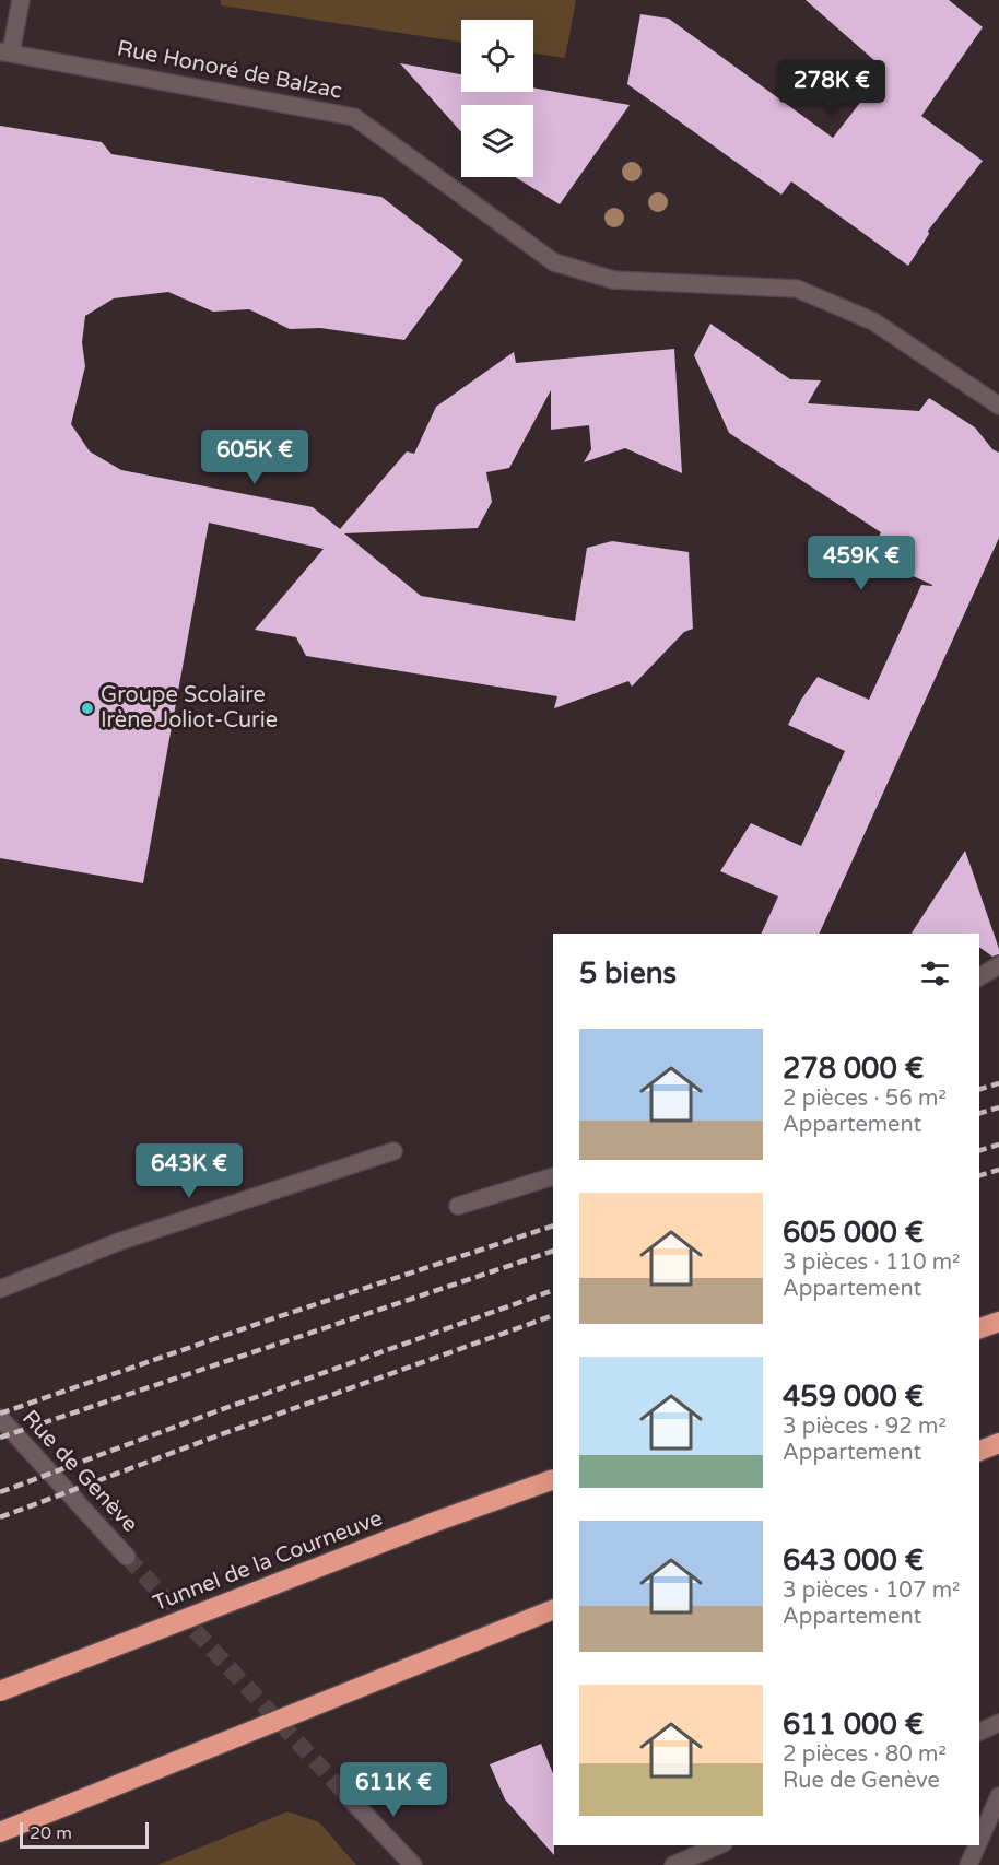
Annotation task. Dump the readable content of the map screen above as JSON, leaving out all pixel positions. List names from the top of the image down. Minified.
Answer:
{"streets":{"highway":["Tunnel de la Courneuve"],"street":["Rue Honoré de Balzac","Rue de Genève"]},"places":["Groupe Scolaire Irène Joliot-Curie"],"scale_bar":"20 m","page":{"price":["278K €","605K €","459K €","643K €","611K €"],"heading":"5 biens","list":[{"name":"278 000 €","note":"2 pièces · 56 m² · Appartement"},{"name":"605 000 €","note":"3 pièces · 110 m² · Appartement"},{"name":"459 000 €","note":"3 pièces · 92 m² · Appartement"},{"name":"643 000 €","note":"3 pièces · 107 m² · Appartement"},{"name":"611 000 €","note":"2 pièces · 80 m² · Rue de Genève"}],"scale":"20 m"}}
